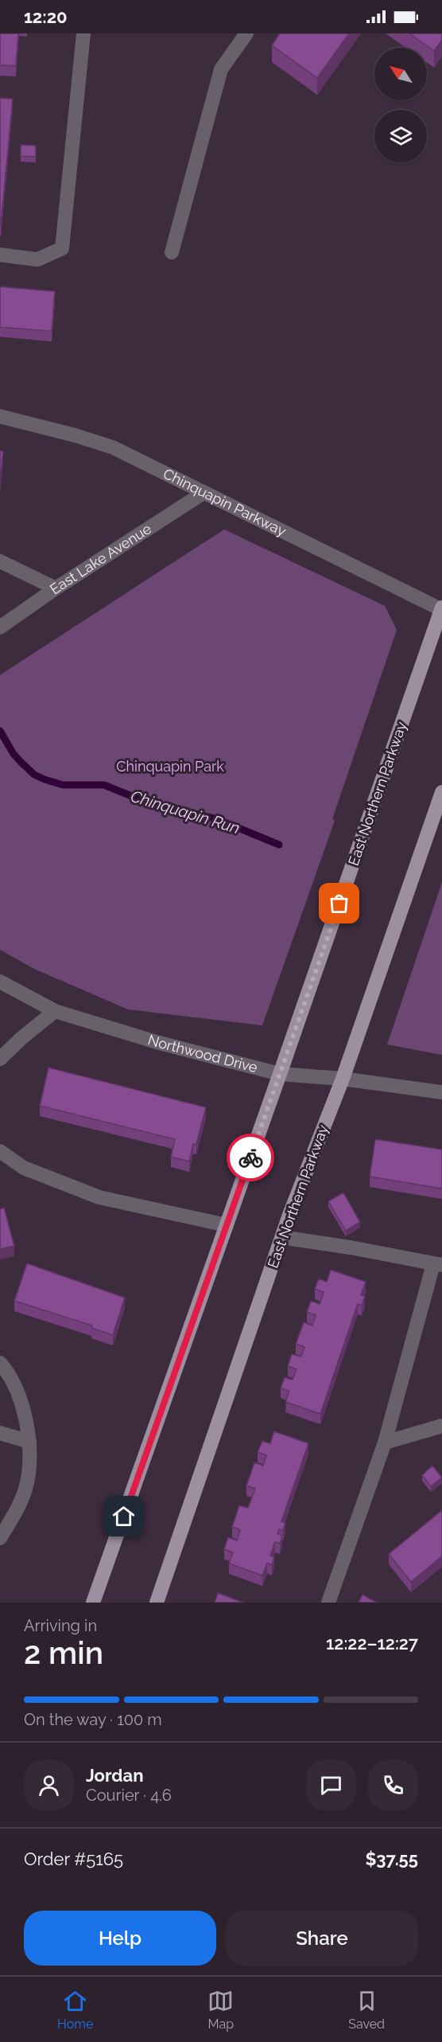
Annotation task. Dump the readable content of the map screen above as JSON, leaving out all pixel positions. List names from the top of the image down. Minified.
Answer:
{"streets":{"main road":["East Northern Parkway"],"street":["Chinquapin Parkway","East Lake Avenue","Northwood Drive"]},"crossings":[["Chinquapin Parkway","East Lake Avenue"],["Chinquapin Parkway","East Northern Parkway"],["East Northern Parkway","Northwood Drive"]],"water":["Chinquapin Run"],"parks":["Chinquapin Park"],"north":"top left","page":{"status":"12:20","heading":["2 min","Arriving in","12:22–12:27"],"panel":["Jordan","Courier · 4.6","Order #5165","$37.55"],"bar":"On the way · 100 m","buttons":["Help","Share"],"tabs":["Home","Map","Saved"]}}
